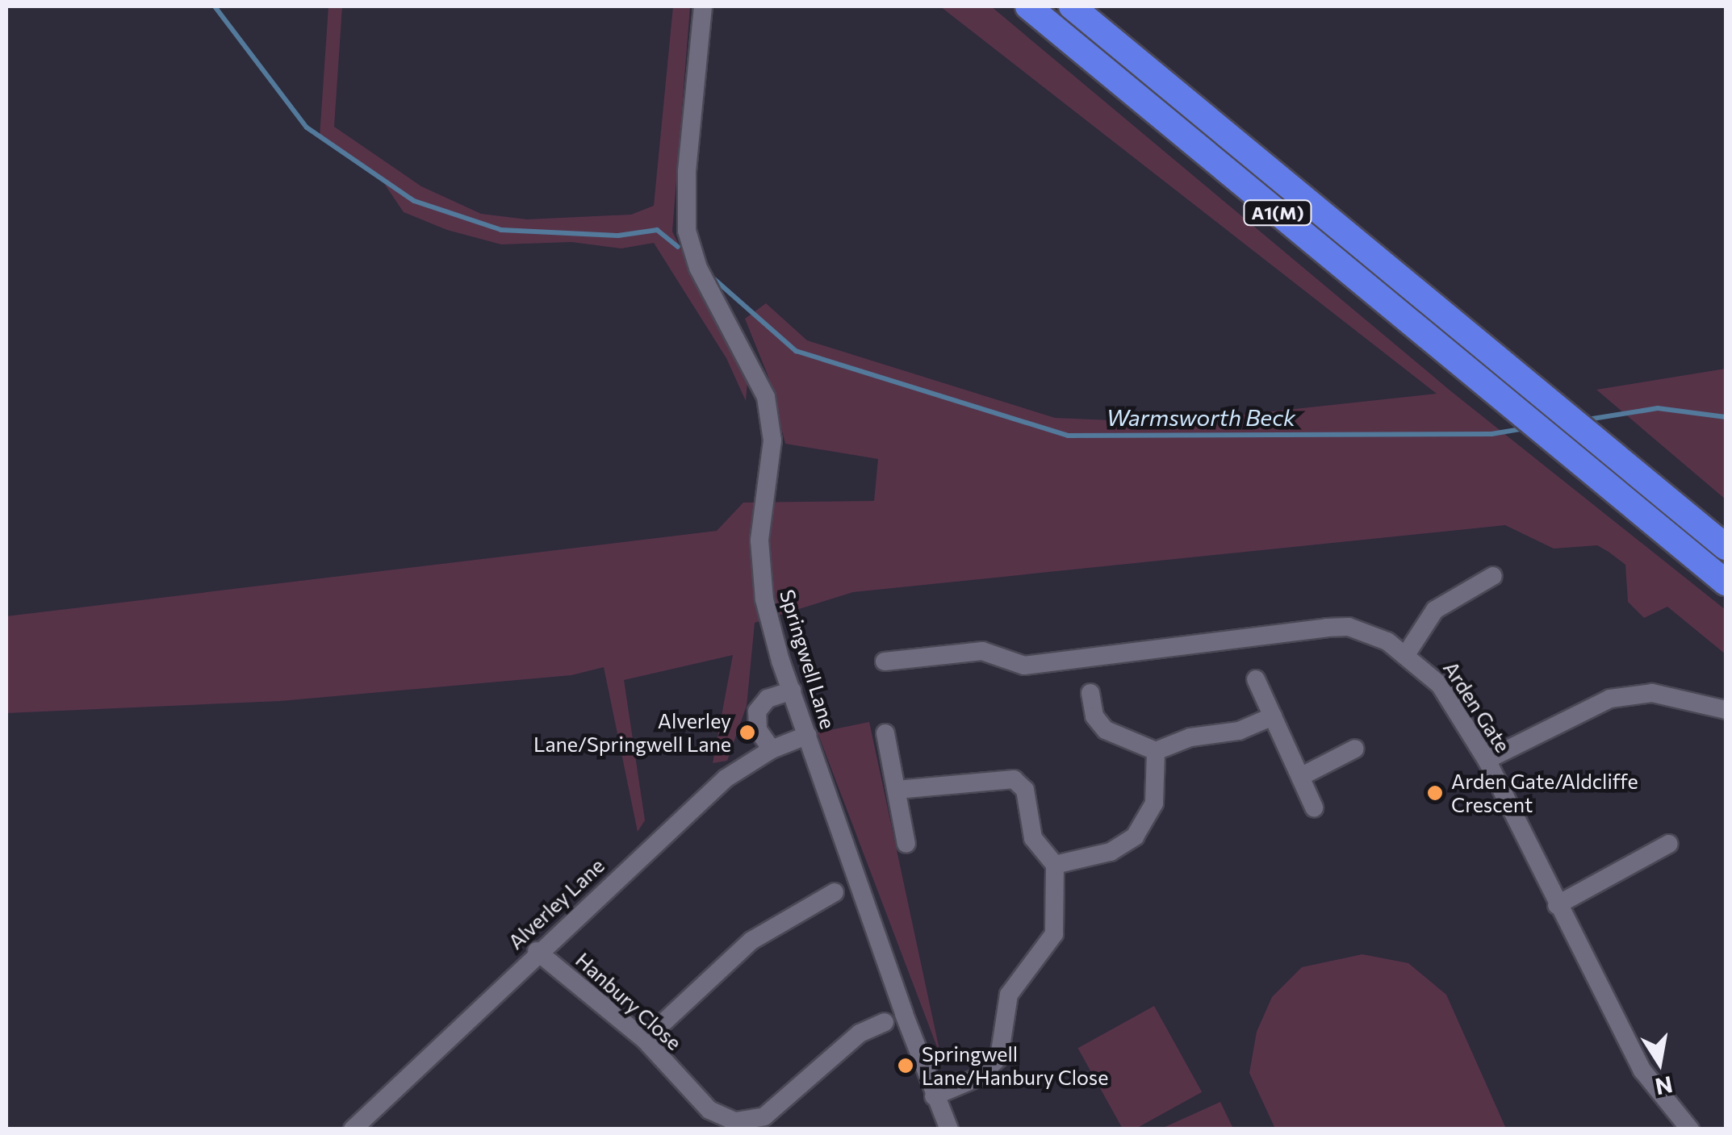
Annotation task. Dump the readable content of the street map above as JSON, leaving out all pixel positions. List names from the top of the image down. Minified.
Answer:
{"streets":{"highway":["A1(M)"],"street":["Springwell Lane","Arden Gate","Alverley Lane","Hanbury Close"]},"crossings":[["Springwell Lane","Alverley Lane"],["Alverley Lane","Hanbury Close"]],"water":["Warmsworth Beck"],"places":["Alverley Lane/Springwell Lane","Arden Gate/Aldcliffe Crescent","Springwell Lane/Hanbury Close"],"north":"bottom"}
